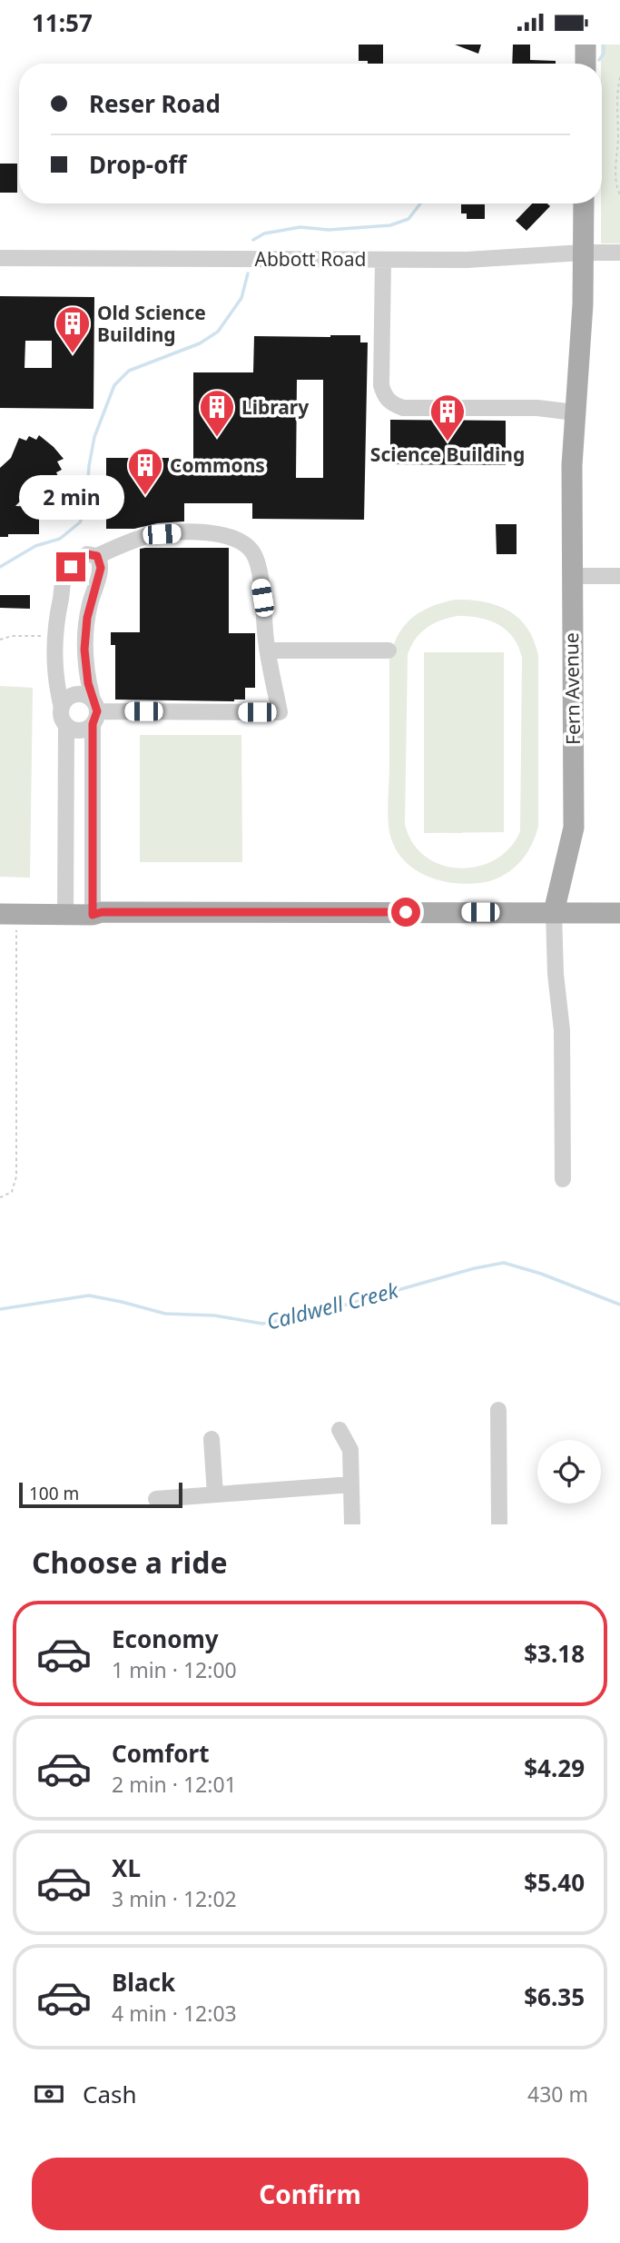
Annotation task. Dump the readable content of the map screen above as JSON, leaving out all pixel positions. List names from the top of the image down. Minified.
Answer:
{"streets":{"main road":["Fern Avenue"],"street":["Abbott Road"]},"crossings":[["Abbott Road","Fern Avenue"]],"water":["Caldwell Creek"],"places":{"building":["Old Science Building","Library","Science Building","Commons"]},"scale_bar":"100 m","page":{"status":"11:57","banner":["Reser Road","Drop-off"],"bubble":"2 min","scale":"100 m","heading":"Choose a ride","list":[{"name":"Economy","note":"1 min · 12:00","value":"$3.18"},{"name":"Comfort","note":"2 min · 12:01","value":"$4.29"},{"name":"XL","note":"3 min · 12:02","value":"$5.40"},{"name":"Black","note":"4 min · 12:03","value":"$6.35"}],"pay":["Cash","430 m"],"buttons":"Confirm"}}
